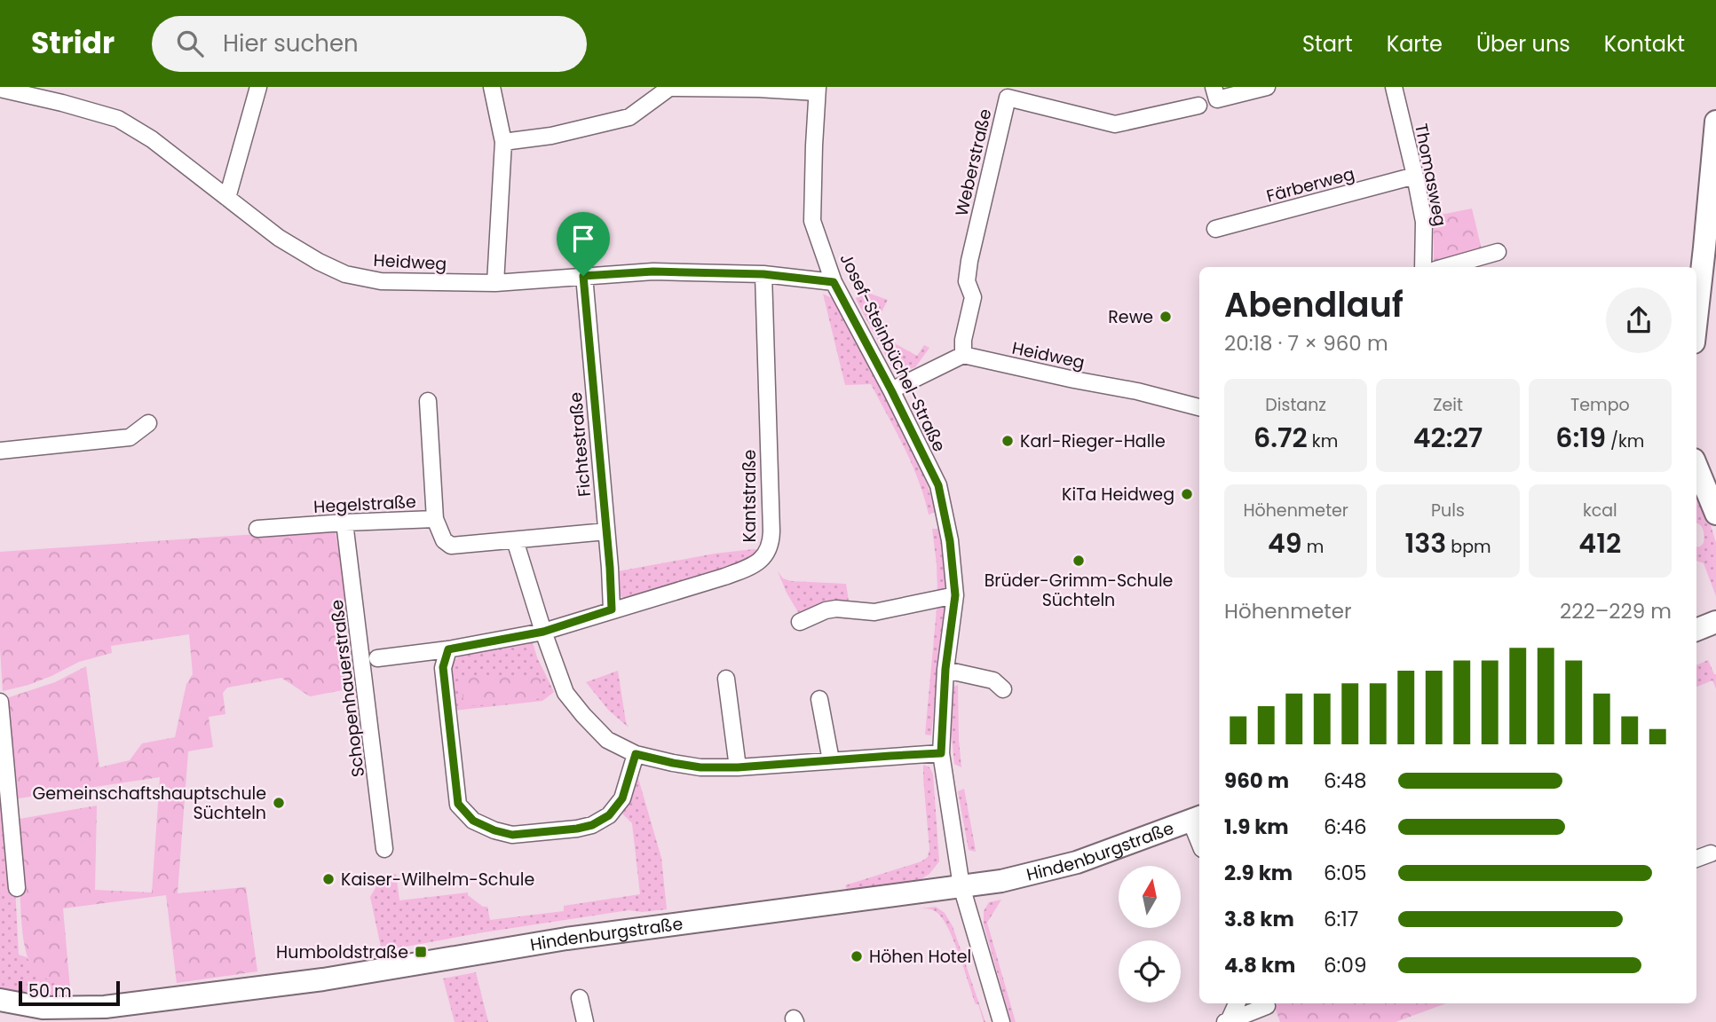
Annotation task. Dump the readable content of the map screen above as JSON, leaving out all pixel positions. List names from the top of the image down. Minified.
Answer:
{"streets":{"main road":["Hindenburgstraße"],"street":["Weberstraße","Thomasweg","Färberweg","Heidweg","Josef-Steinbüchel-Straße","Fichtestraße","Kantstraße","Hegelstraße","Schopenhauerstraße"]},"crossings":[["Weberstraße","Heidweg"],["Thomasweg","Färberweg"],["Heidweg","Josef-Steinbüchel-Straße"],["Heidweg","Fichtestraße"],["Heidweg","Kantstraße"],["Josef-Steinbüchel-Straße","Hindenburgstraße"],["Fichtestraße","Kantstraße"],["Fichtestraße","Hegelstraße"],["Hegelstraße","Schopenhauerstraße"]],"places":{"other":["Rewe","Karl-Rieger-Halle","KiTa Heidweg","Brüder-Grimm-Schule Süchteln","Gemeinschaftshauptschule Süchteln","Kaiser-Wilhelm-Schule","Höhen Hotel"],"transit":["Humboldstraße"]},"scale_bar":"50 m","north":"top","page":{"header":"Stridr","search":"Hier suchen","nav":["Start","Karte","Über uns","Kontakt"],"heading":["Abendlauf","20:18 · 7 × 960 m"],"stats":[["Distanz","6.72 km"],["Zeit","42:27"],["Tempo","6:19 /km"],["Höhenmeter","49 m"],["Puls","133 bpm"],["kcal","412"]],"chart":["Höhenmeter","222–229 m"],"list":[{"name":"960 m","note":"6:48"},{"name":"1.9 km","note":"6:46"},{"name":"2.9 km","note":"6:05"},{"name":"3.8 km","note":"6:17"},{"name":"4.8 km","note":"6:09"}],"scale":"50 m"}}
